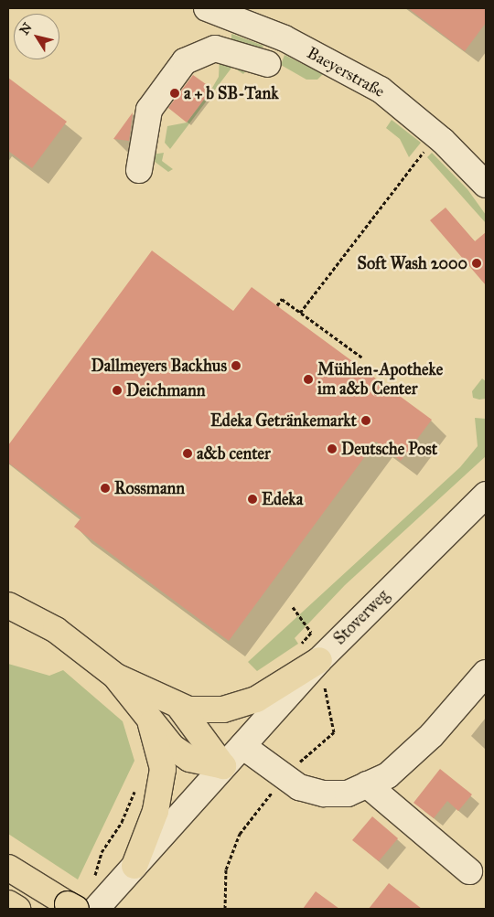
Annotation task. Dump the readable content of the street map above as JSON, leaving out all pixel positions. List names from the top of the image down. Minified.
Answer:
{"streets":{"street":["Baeyerstraße","Stoverweg"]},"places":["a + b SB-Tank","Soft Wash 2000","Dallmeyers Backhus","Mühlen-Apotheke im a&b Center","Deichmann","Edeka Getränkemarkt","Deutsche Post","a&b center","Rossmann","Edeka"],"north":"top left"}
